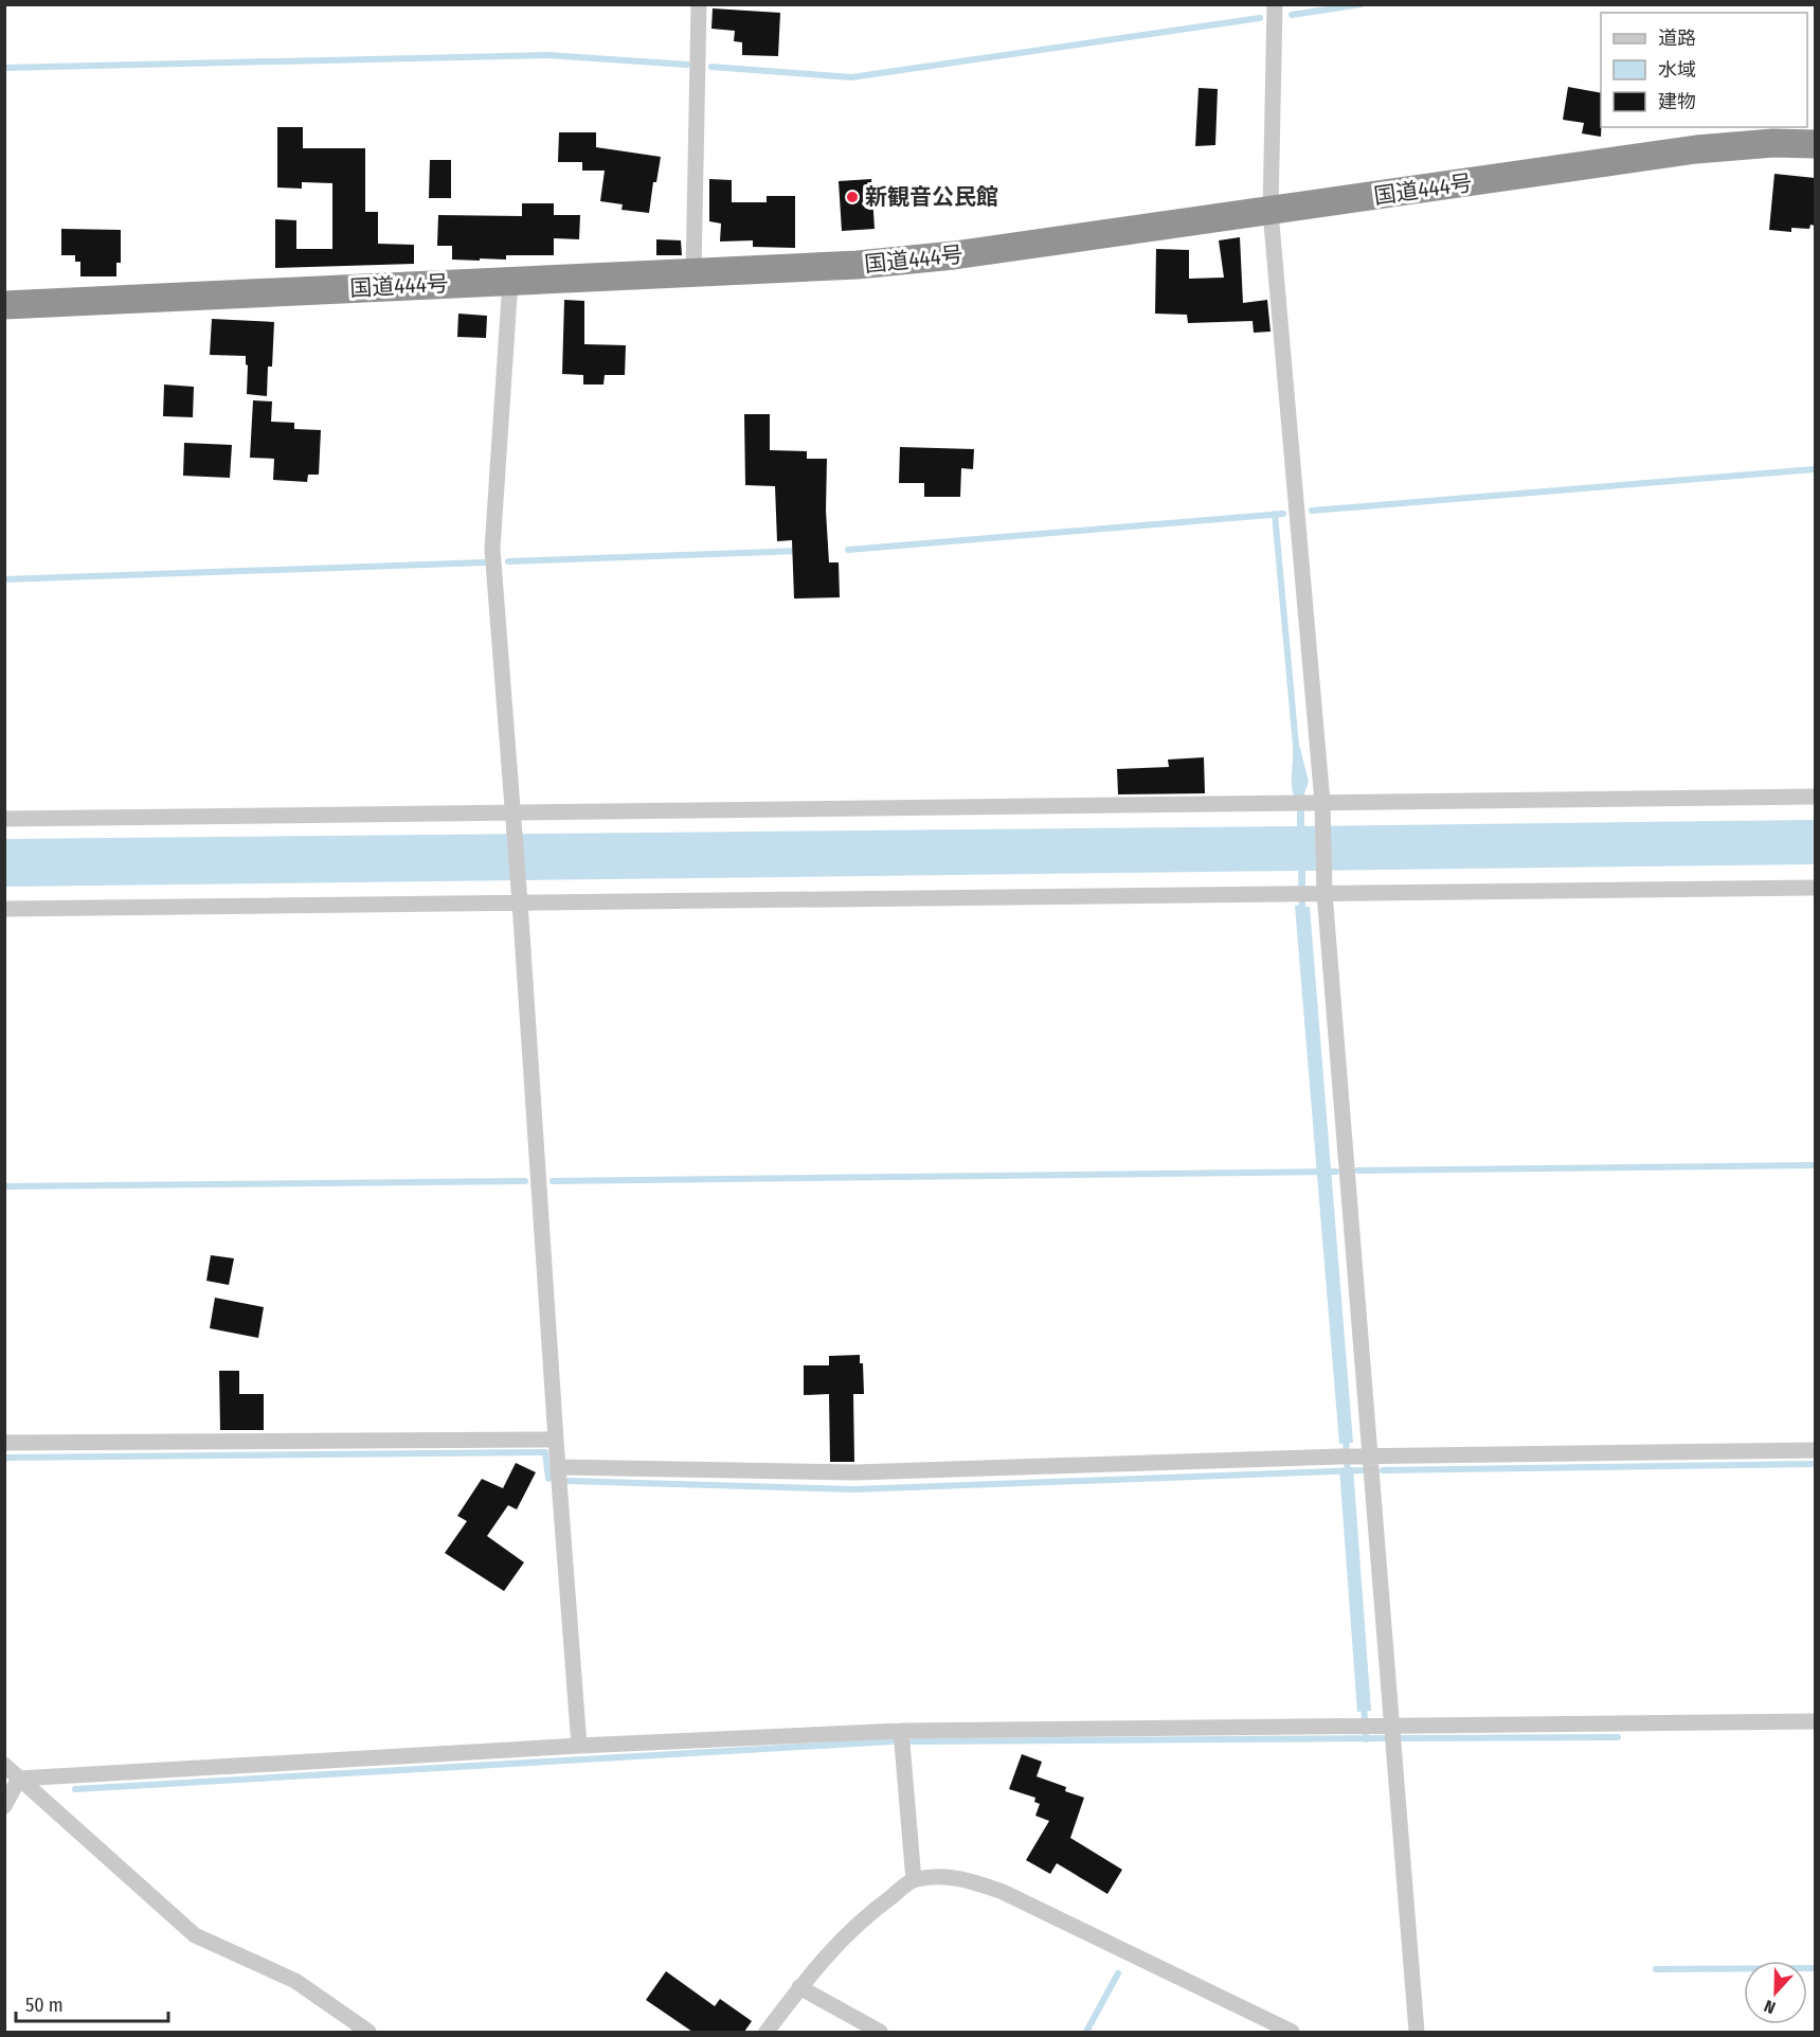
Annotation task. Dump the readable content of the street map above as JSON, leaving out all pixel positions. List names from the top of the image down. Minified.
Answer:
{"streets":{"highway":["国道444号"]},"places":["新観音公民館"],"legend":["道路","水域","建物"],"scale_bar":"50 m","north":"bottom"}
